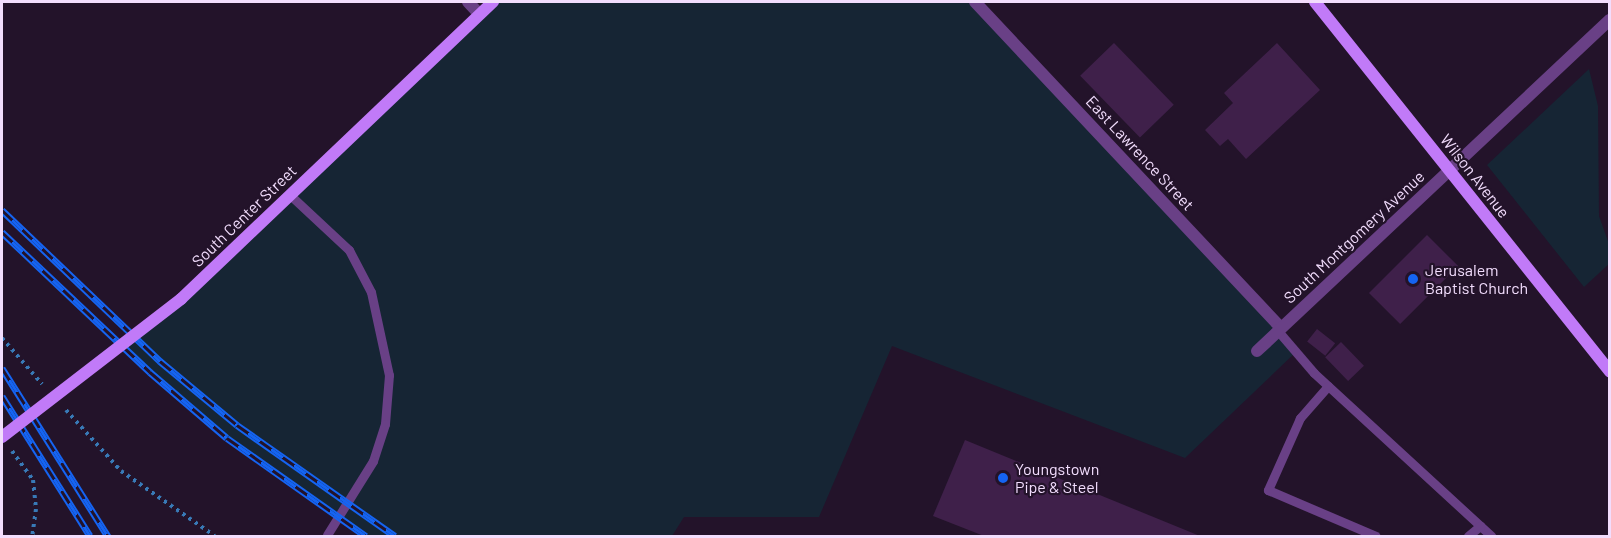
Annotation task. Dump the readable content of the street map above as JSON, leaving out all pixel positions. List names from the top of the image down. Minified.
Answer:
{"streets":{"main road":["Wilson Avenue","South Center Street"],"street":["East Lawrence Street","South Montgomery Avenue"]},"crossings":[["East Lawrence Street","South Montgomery Avenue"],["Wilson Avenue","South Montgomery Avenue"]],"places":["Jerusalem Baptist Church","Youngstown Pipe & Steel"]}
